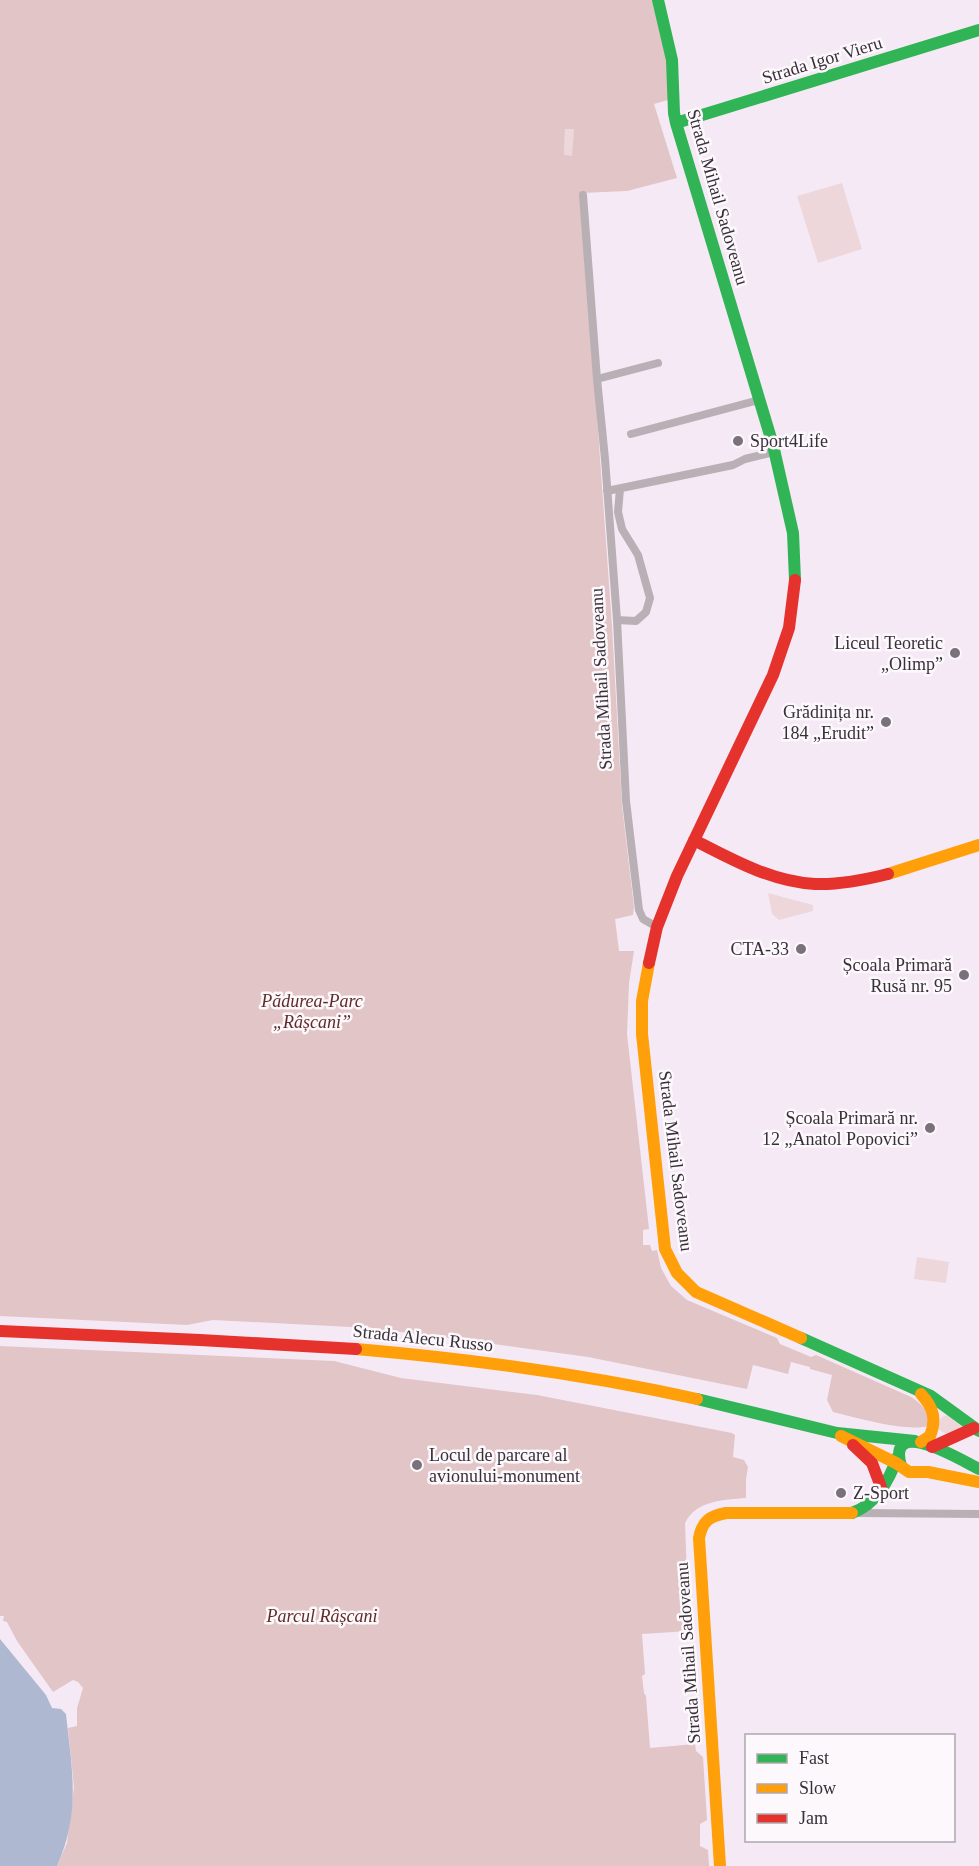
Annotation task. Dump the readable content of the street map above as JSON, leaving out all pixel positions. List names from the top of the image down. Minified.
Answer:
{"streets":{"main road":["Strada Igor Vieru","Strada Mihail Sadoveanu","Strada Alecu Russo"]},"crossings":[["Strada Igor Vieru","Strada Mihail Sadoveanu"]],"parks":["Pădurea-Parc „Râșcani”","Parcul Râșcani"],"places":["Sport4Life","Liceul Teoretic „Olimp”","Grădinița nr. 184 „Erudit”","CTA-33","Școala Primară Rusă nr. 95","Școala Primară nr. 12 „Anatol Popovici”","Locul de parcare al avionului-monument","Z-Sport"],"legend":["Fast","Slow","Jam"]}
